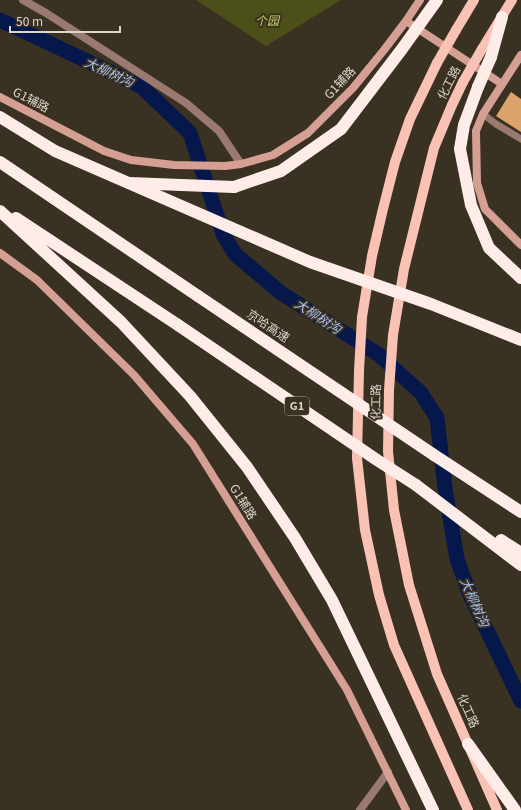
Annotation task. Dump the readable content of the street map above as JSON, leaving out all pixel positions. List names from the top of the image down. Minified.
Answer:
{"streets":{"highway":["京哈高速","G1"],"main road":["G1辅路","化工路"]},"water":["大柳树沟"],"parks":["个园"],"scale_bar":"50 m"}
